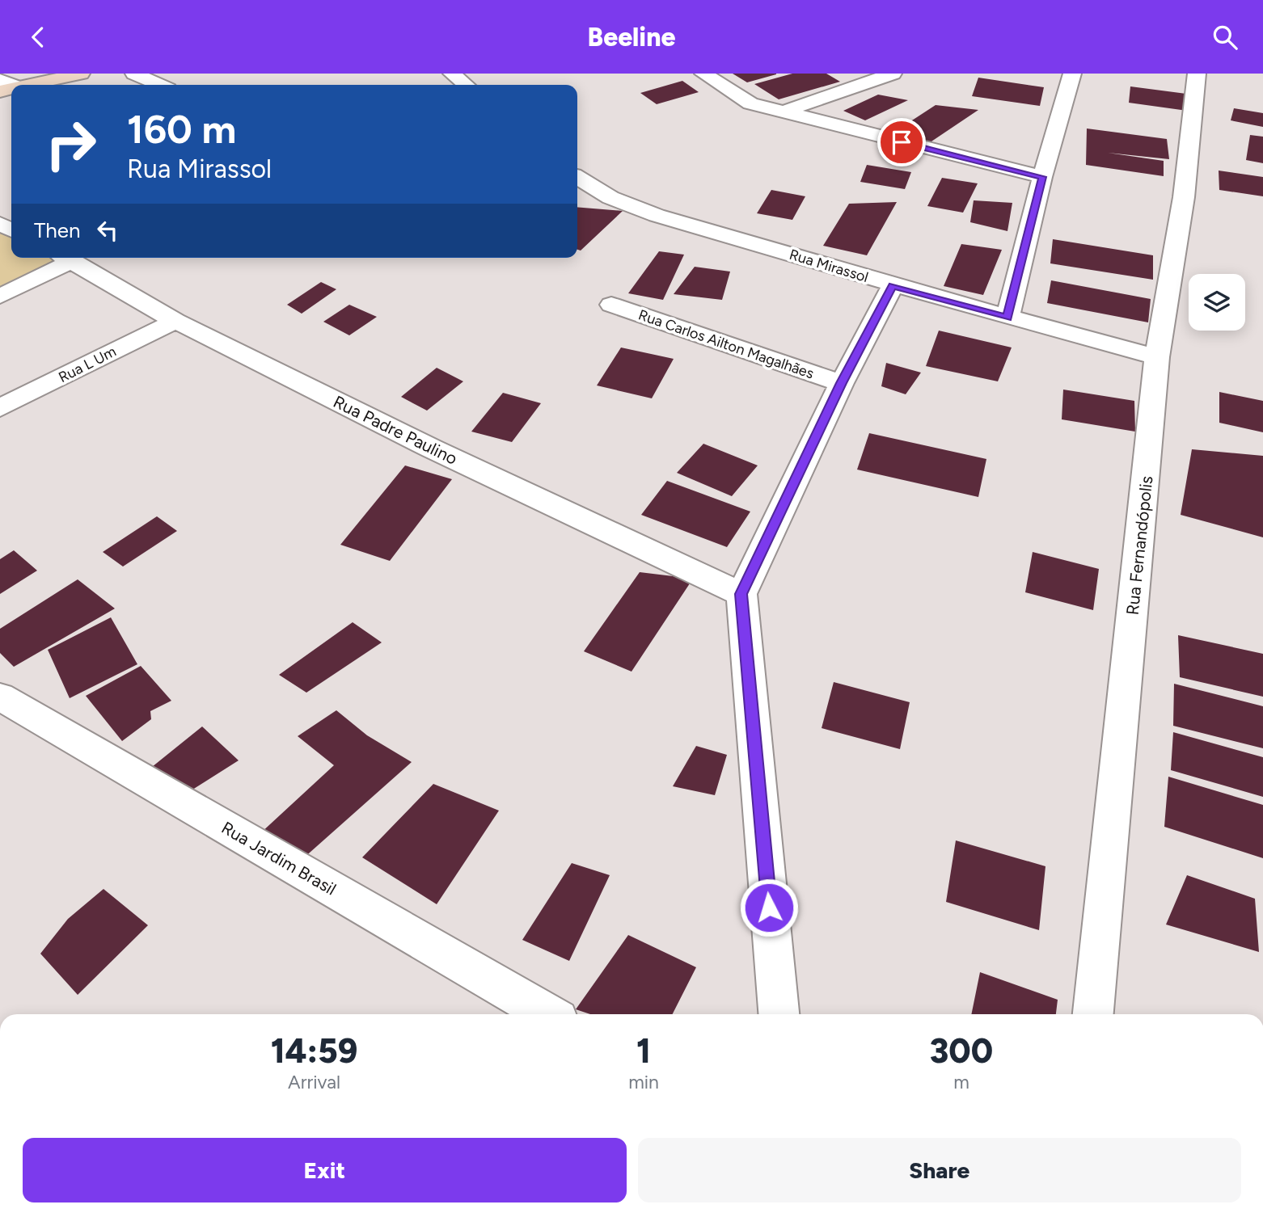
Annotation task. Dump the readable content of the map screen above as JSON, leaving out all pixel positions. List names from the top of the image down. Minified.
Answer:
{"streets":{"street":["Rua Mirassol","Rua Carlos Ailton Magalhães","Rua L Um","Rua Padre Paulino","Rua Fernandópolis","Rua Jardim Brasil"]},"crossings":[["Rua Mirassol","Rua Fernandópolis"],["Rua L Um","Rua Padre Paulino"]],"page":{"header":"Beeline","turn":["160 m","Rua Mirassol"],"then":"Then","eta":["14:59","Arrival","1","min","300","m"],"buttons":["Exit","Share"]}}
